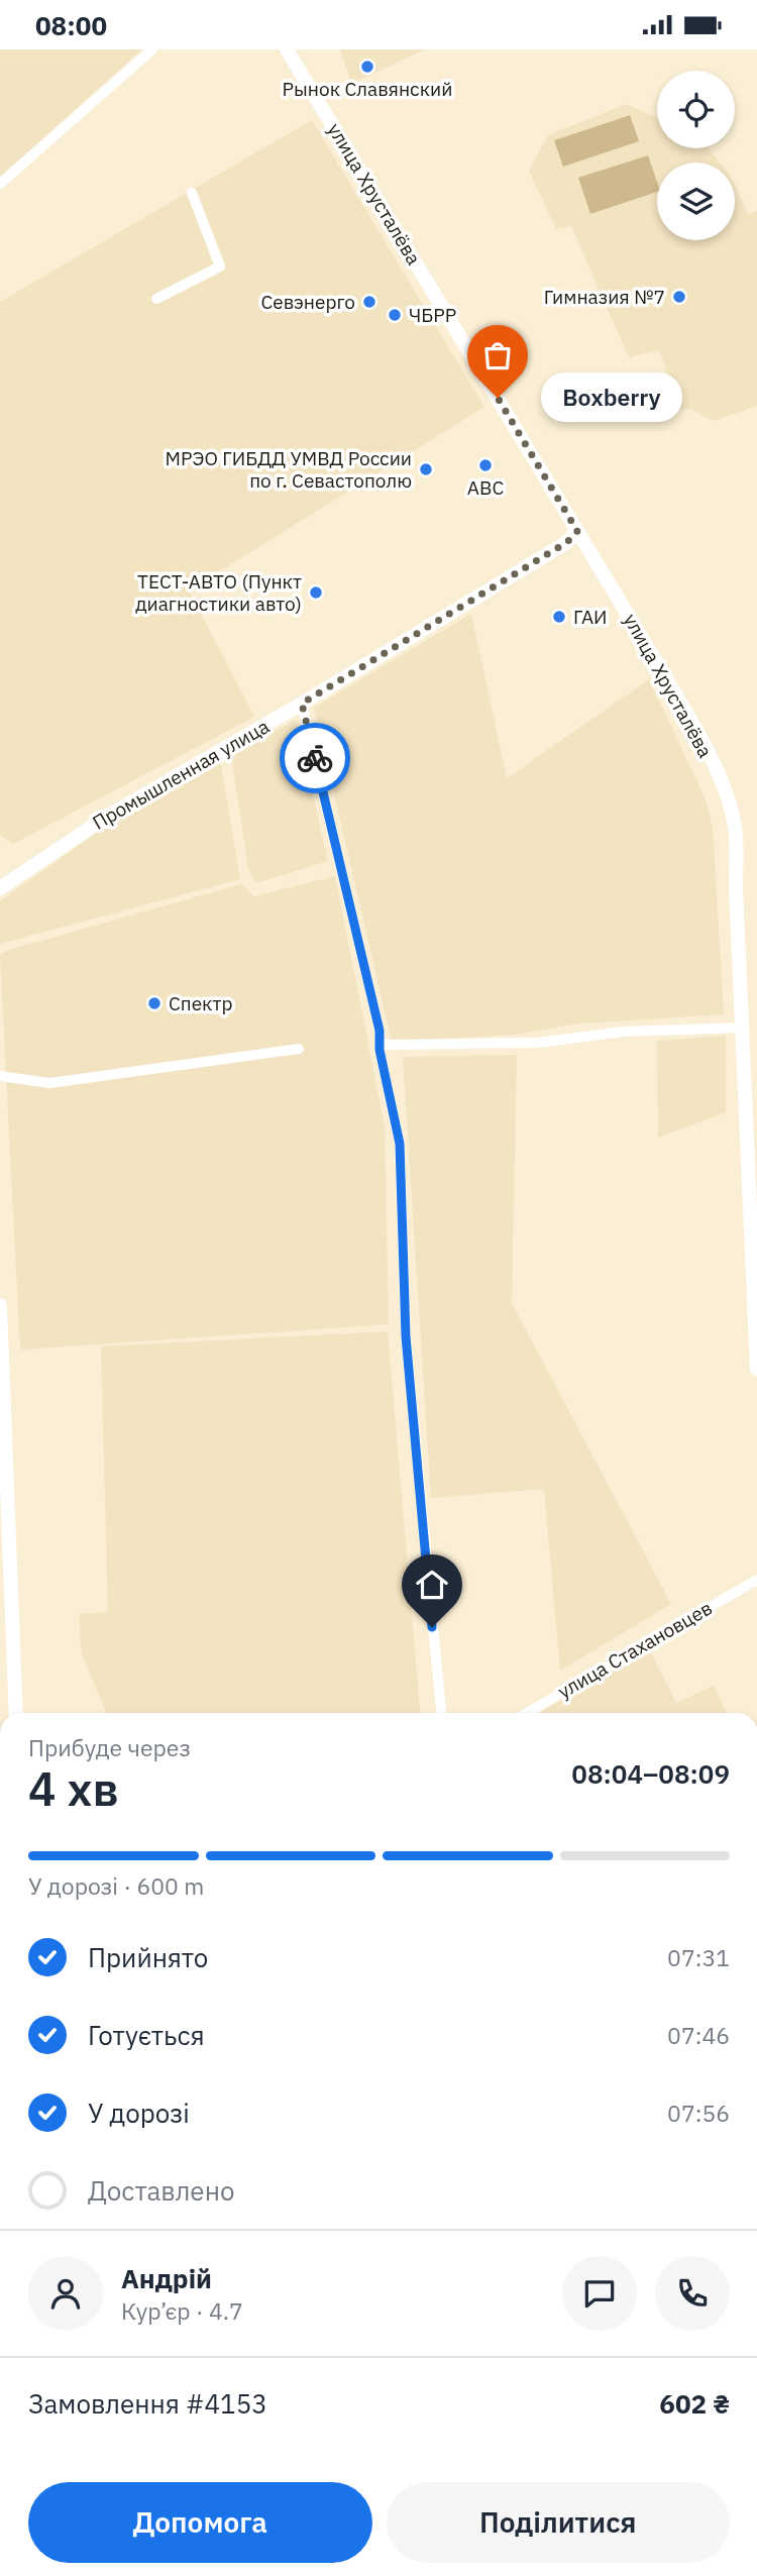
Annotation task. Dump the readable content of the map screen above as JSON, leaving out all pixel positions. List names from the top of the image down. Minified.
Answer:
{"streets":{"main road":["улица Хрусталёва","Промышленная улица"],"street":["улица Стахановцев"]},"crossings":[["улица Хрусталёва","Промышленная улица"]],"places":["Рынок Славянский","Гимназия №7","Севэнерго","ЧБРР","Boxberry","АВС","МРЭО ГИБДД УМВД России по г. Севастополю","ТЕСТ-АВТО (Пункт диагностики авто)","ГАИ","Спектр"],"page":{"status":"08:00","bubble":"Boxberry","heading":["4 хв","Прибуде через","08:04–08:09"],"panel":["Андрій","Кур’єр · 4.7","Замовлення #4153","602 ₴"],"bar":"У дорозі · 600 m","list":[["Прийнято","07:31"],["Готується","07:46"],["У дорозі","07:56"],"Доставлено"],"buttons":["Допомога","Поділитися"]}}
